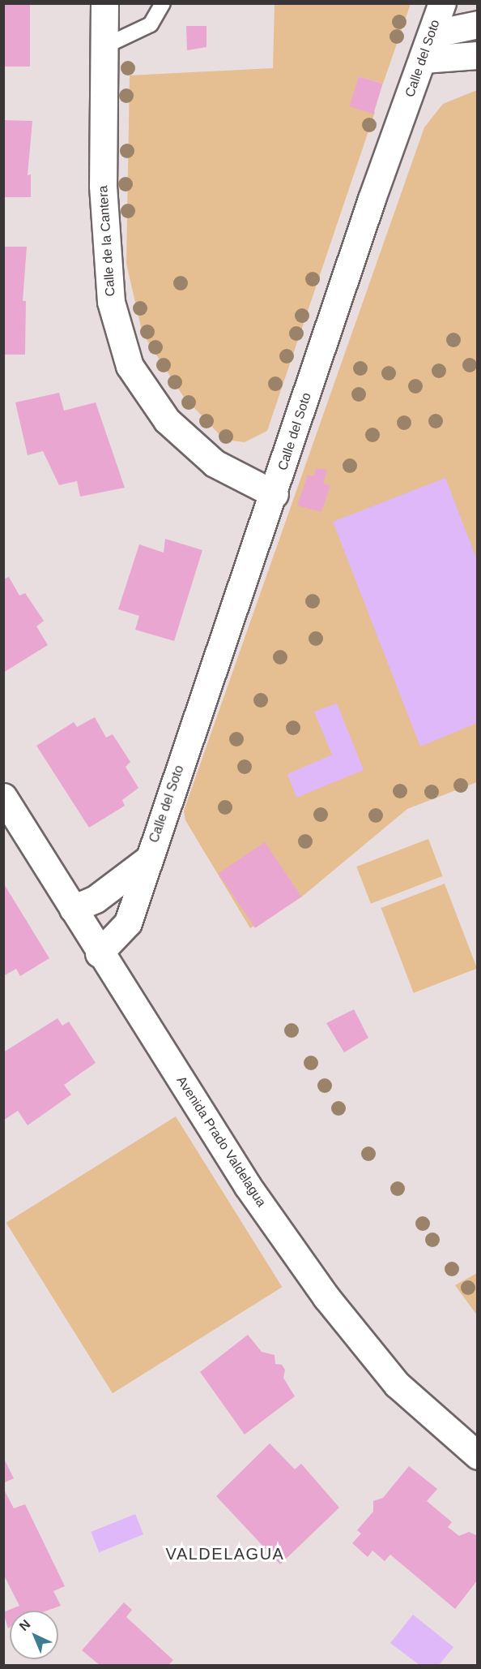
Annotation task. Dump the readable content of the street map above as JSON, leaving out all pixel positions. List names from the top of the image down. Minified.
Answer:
{"streets":{"street":["Calle del Soto","Calle de la Cantera","Avenida Prado Valdelagua"]},"crossings":[["Calle del Soto","Calle de la Cantera"],["Calle del Soto","Avenida Prado Valdelagua"]],"districts":["VALDELAGUA"],"north":"top left"}
